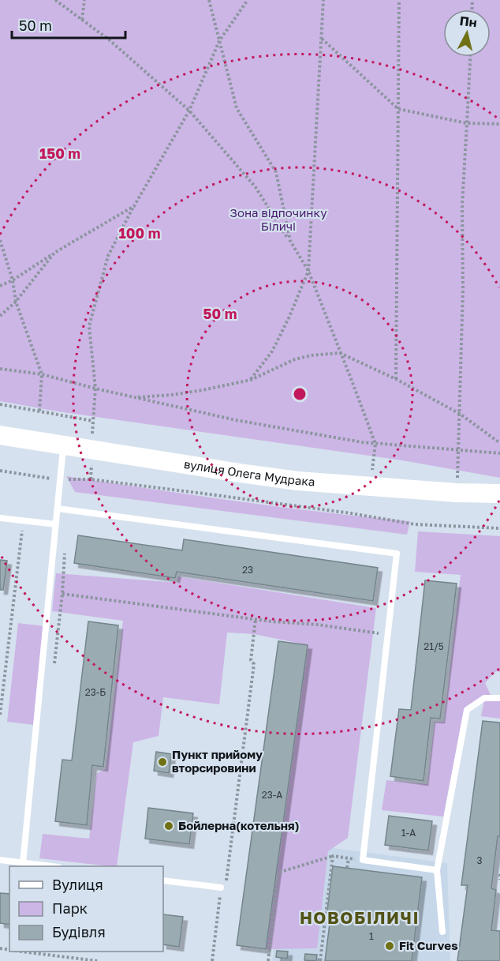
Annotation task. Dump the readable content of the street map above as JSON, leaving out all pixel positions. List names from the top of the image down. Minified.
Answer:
{"streets":{"main road":["вулиця Олега Мудрака"]},"districts":["НОВОБІЛИЧІ"],"parks":["Зона відпочинку Біличі"],"places":["Пункт прийому вторсировини","Бойлерна(котельня)","Fit Curves"],"house_numbers":["23","21/5","23-Б","23-А","1-А","3","1"],"legend":["Вулиця","Парк","Будівля"],"scale_bar":"50 m","north":"top","rings":["150 m","100 m","50 m"]}
